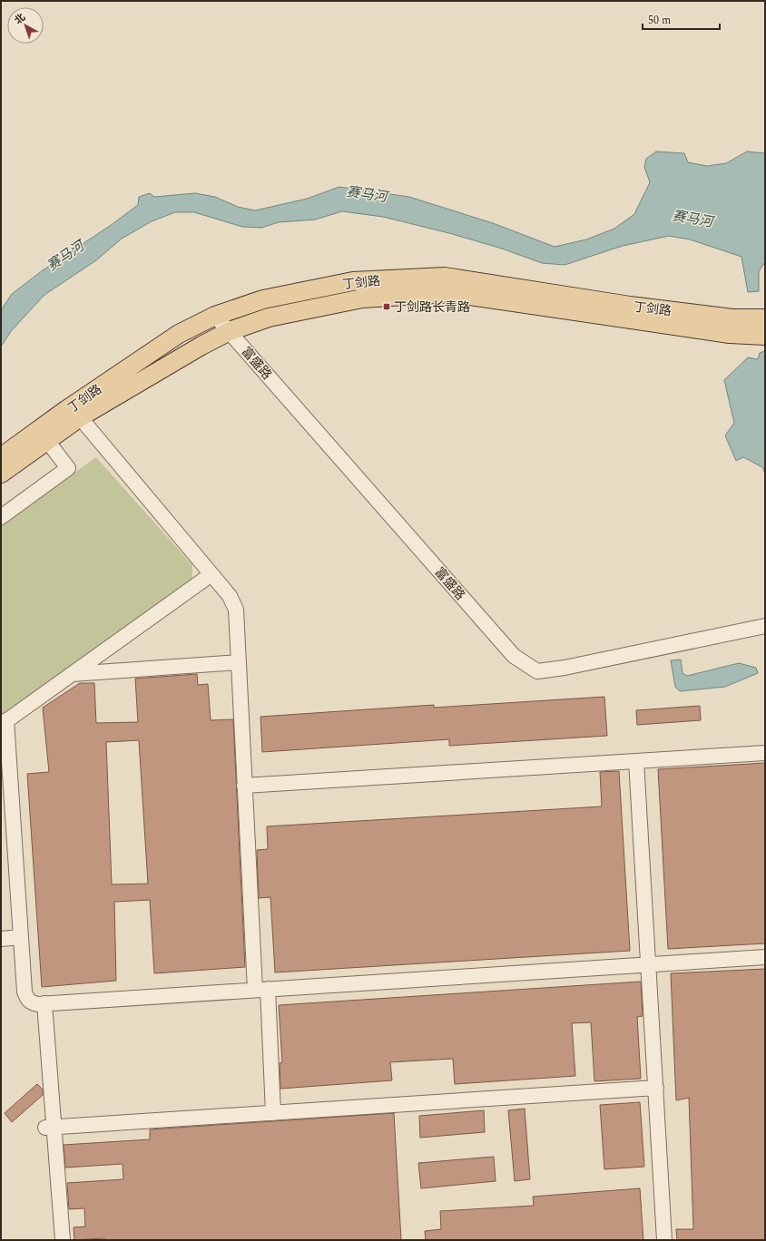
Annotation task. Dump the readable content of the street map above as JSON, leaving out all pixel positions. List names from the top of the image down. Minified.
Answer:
{"streets":{"main road":["丁剑路"],"street":["富盛路"]},"crossings":[["丁剑路","富盛路"]],"water":["赛马河"],"places":{"transit":["丁剑路长青路"]},"scale_bar":"50 m","north":"top left"}
